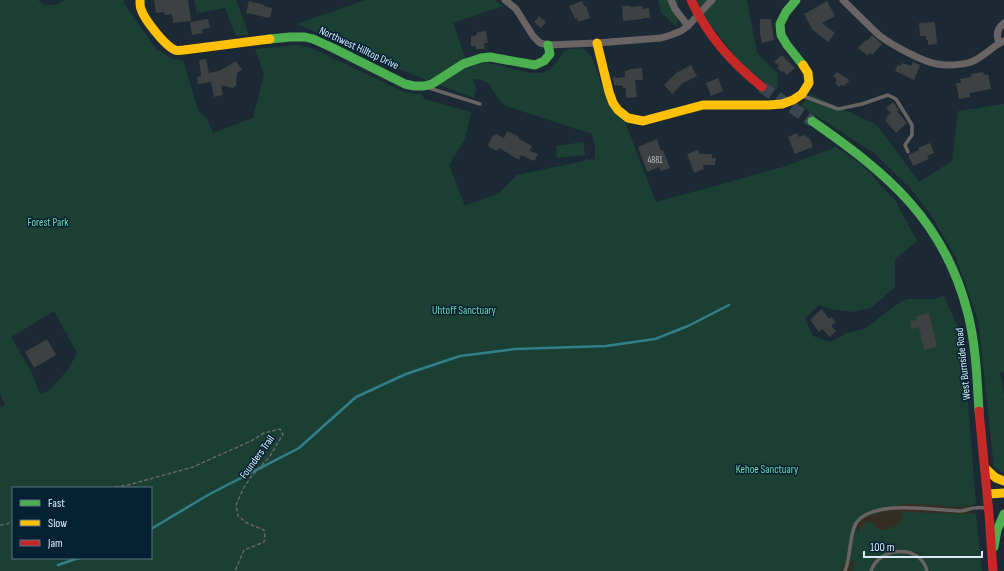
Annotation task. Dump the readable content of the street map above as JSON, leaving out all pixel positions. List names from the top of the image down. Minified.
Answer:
{"streets":{"street":["Northwest Hilltop Drive","West Burnside Road"],"path":["Founders Trail"]},"parks":["Forest Park","Uhtoff Sanctuary","Kehoe Sanctuary"],"house_numbers":["4881"],"legend":["Fast","Slow","Jam"],"scale_bar":"100 m"}
